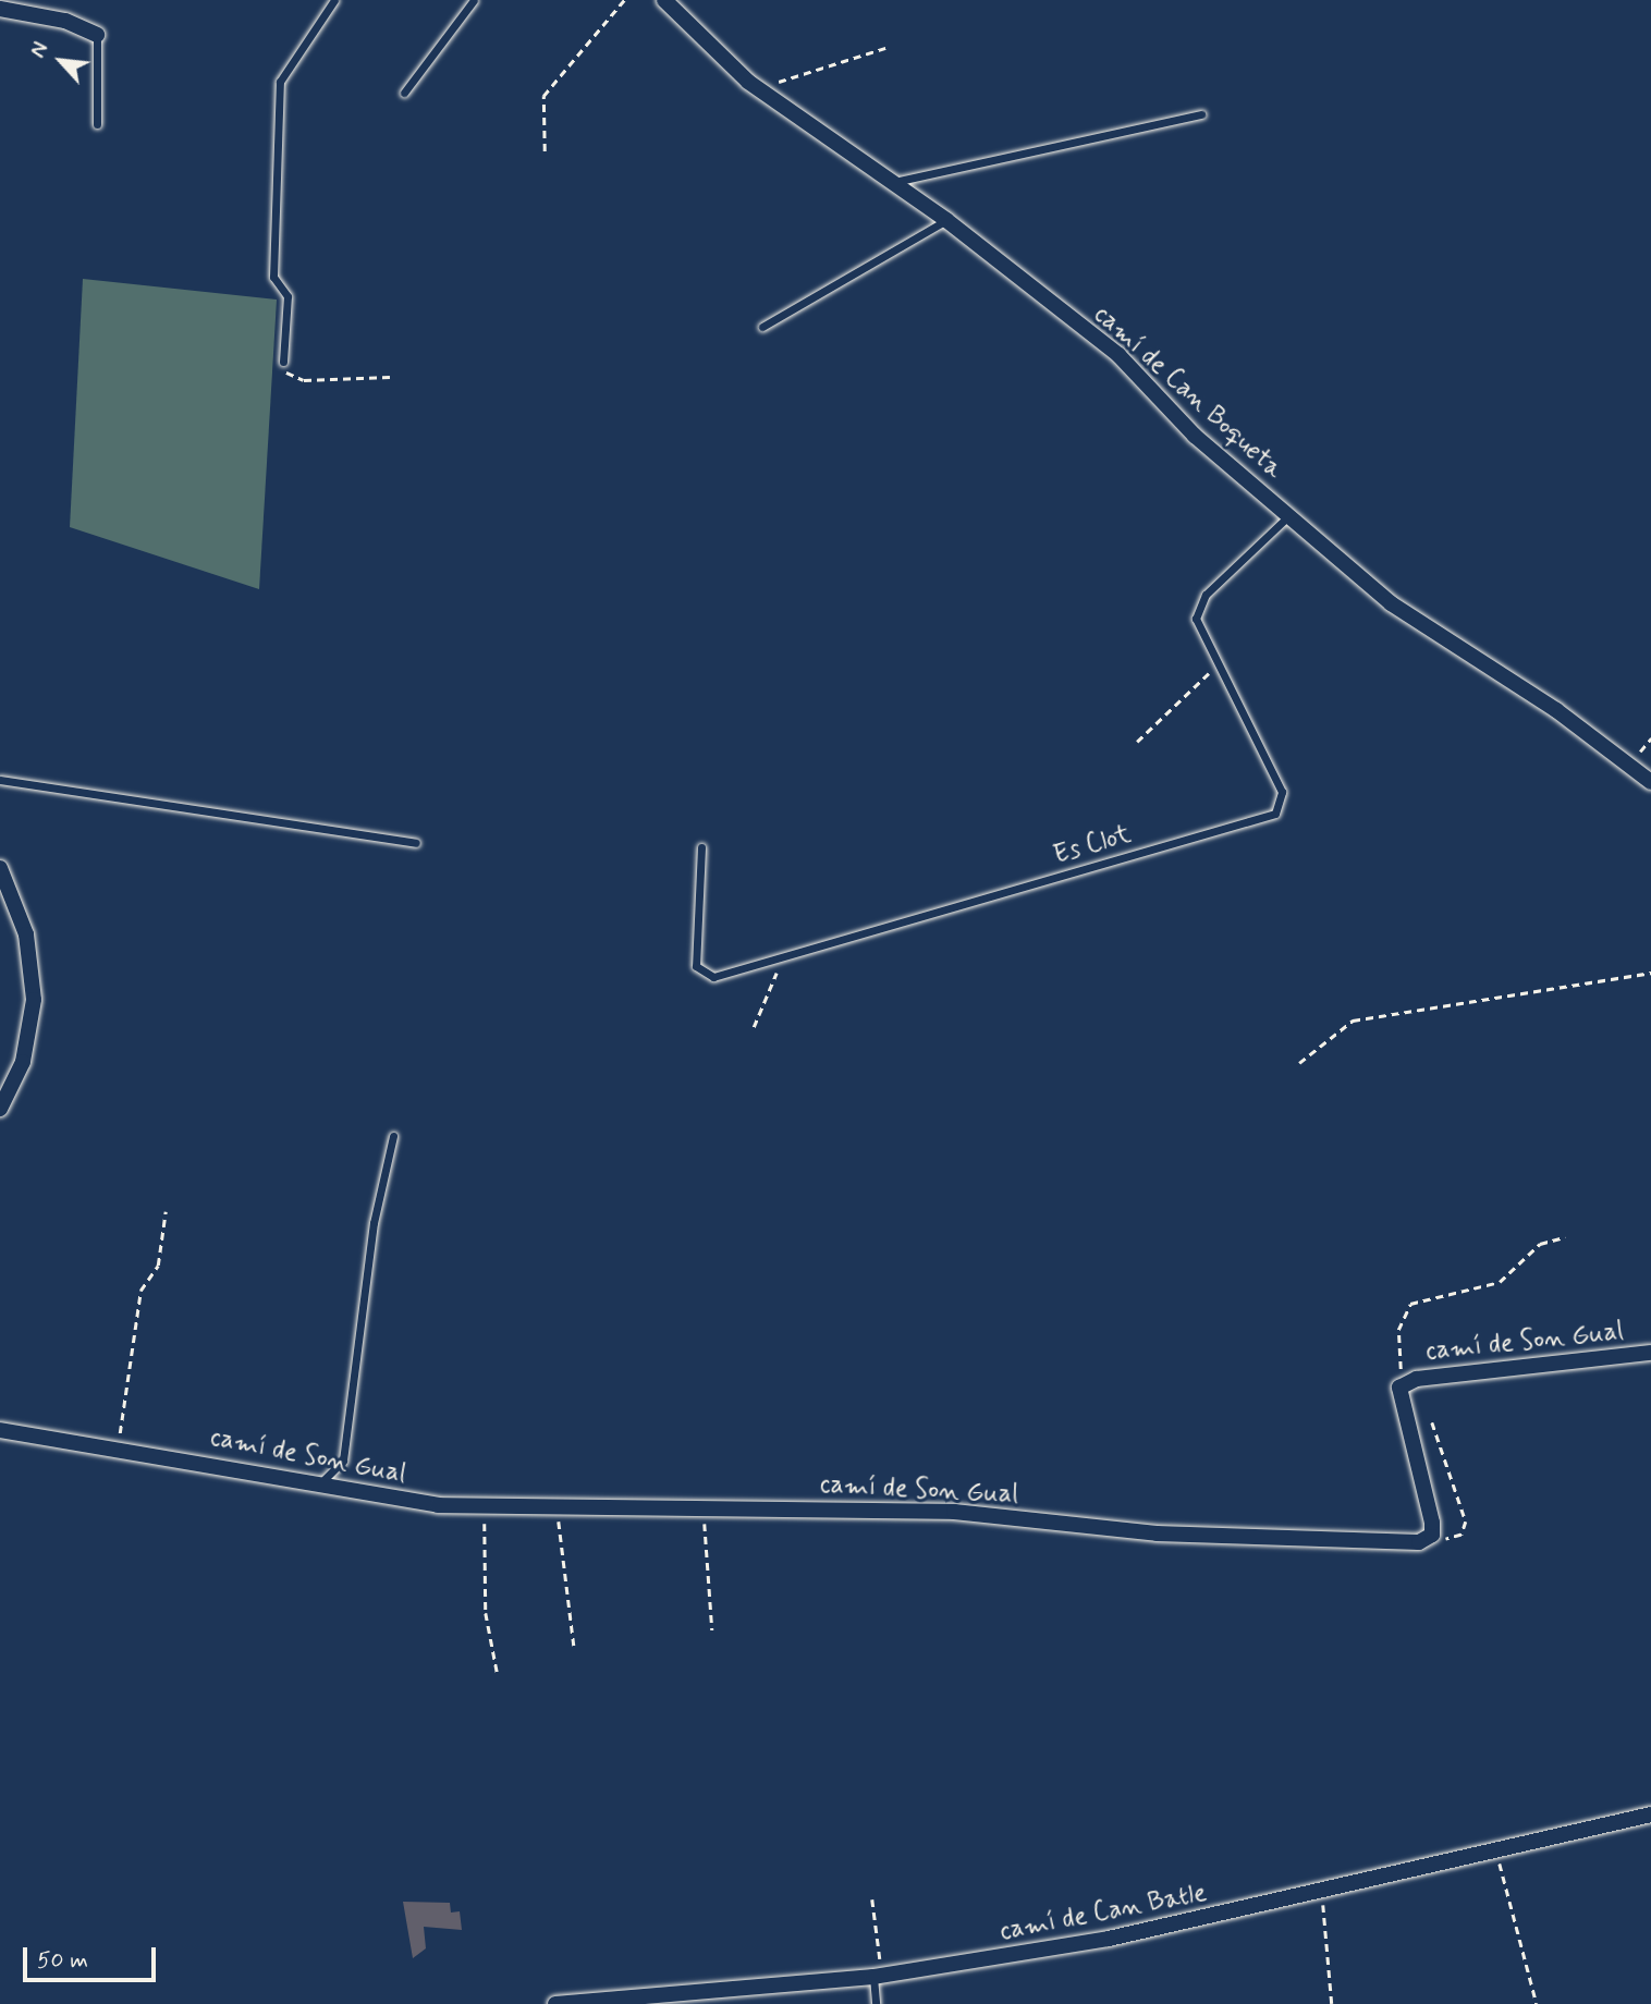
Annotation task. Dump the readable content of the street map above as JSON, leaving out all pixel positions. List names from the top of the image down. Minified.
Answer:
{"streets":{"street":["camí de Can Boqueta","camí de Son Gual","camí de Can Batle"],"lane":["Es Clot"]},"crossings":[["camí de Can Boqueta","Es Clot"]],"scale_bar":"50 m","north":"top left"}
